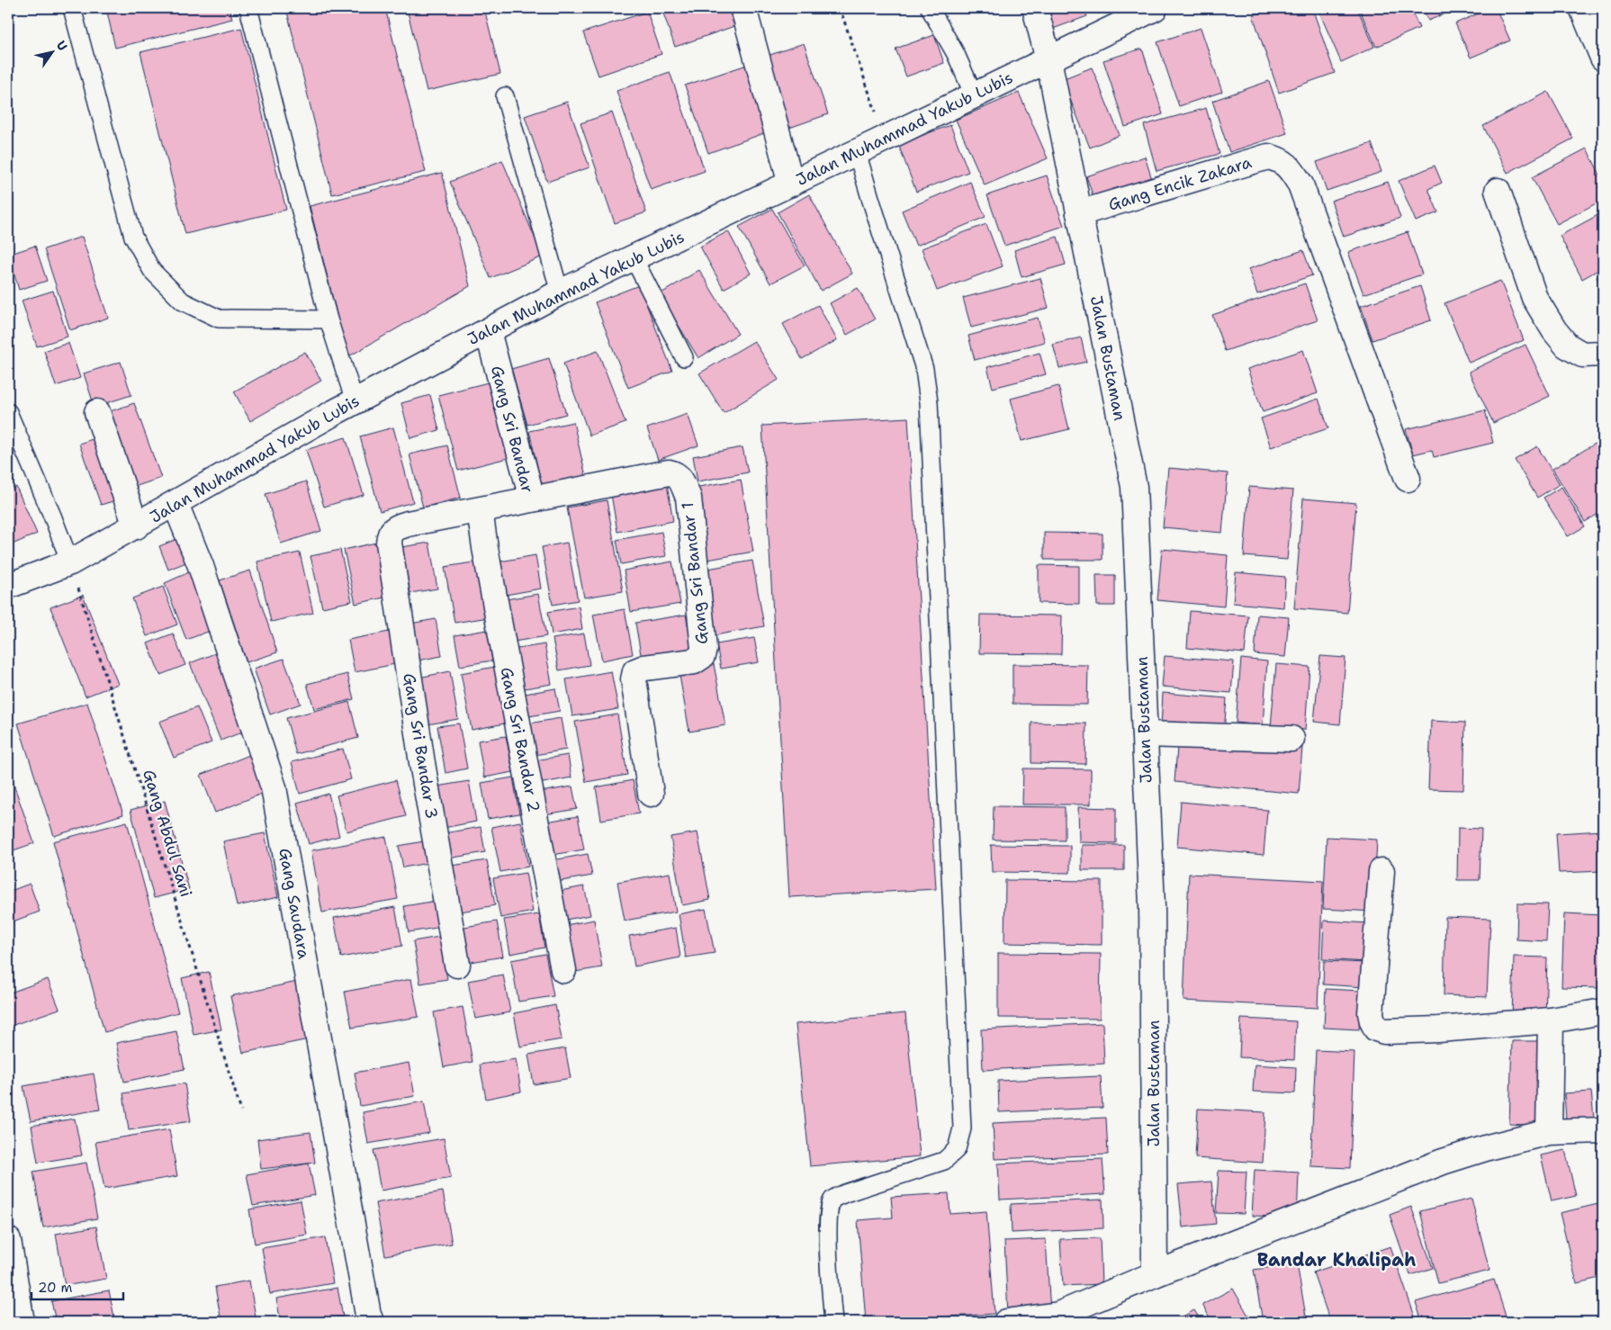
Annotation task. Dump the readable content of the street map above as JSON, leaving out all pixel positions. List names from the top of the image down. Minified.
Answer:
{"streets":{"street":["Jalan Muhammad Yakub Lubis","Gang Encik Zakara","Jalan Bustaman","Gang Sri Bandar","Gang Sri Bandar 1","Gang Sri Bandar 2","Gang Sri Bandar 3","Gang Saudara"],"path":["Gang Abdul Sani"]},"crossings":[["Jalan Muhammad Yakub Lubis","Jalan Bustaman"],["Jalan Muhammad Yakub Lubis","Gang Sri Bandar"],["Jalan Muhammad Yakub Lubis","Gang Abdul Sani"],["Jalan Muhammad Yakub Lubis","Gang Saudara"],["Gang Encik Zakara","Jalan Bustaman"],["Gang Sri Bandar","Gang Sri Bandar 1"],["Gang Sri Bandar","Gang Sri Bandar 2"],["Gang Sri Bandar","Gang Sri Bandar 3"]],"districts":["Bandar Khalipah"],"scale_bar":"20 m","north":"top right"}
